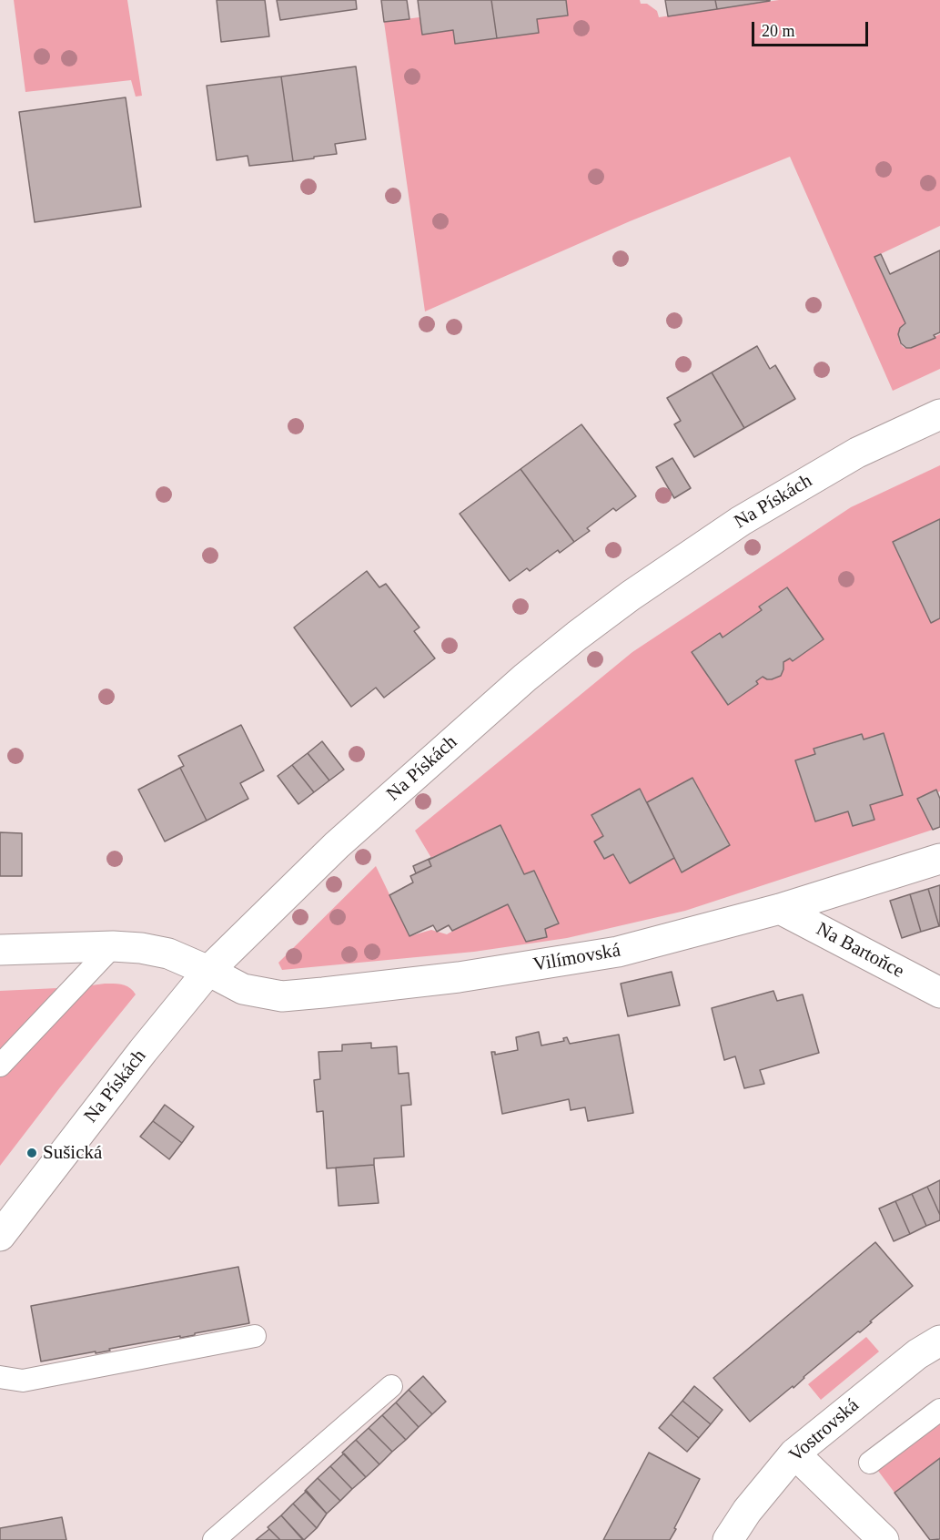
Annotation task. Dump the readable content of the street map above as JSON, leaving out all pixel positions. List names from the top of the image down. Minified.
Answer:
{"streets":{"street":["Na Pískách","Na Bartoňce","Vilímovská","Vostrovská"]},"crossings":[["Na Pískách","Vilímovská"],["Na Bartoňce","Vilímovská"]],"places":["Sušická"],"scale_bar":"20 m"}
